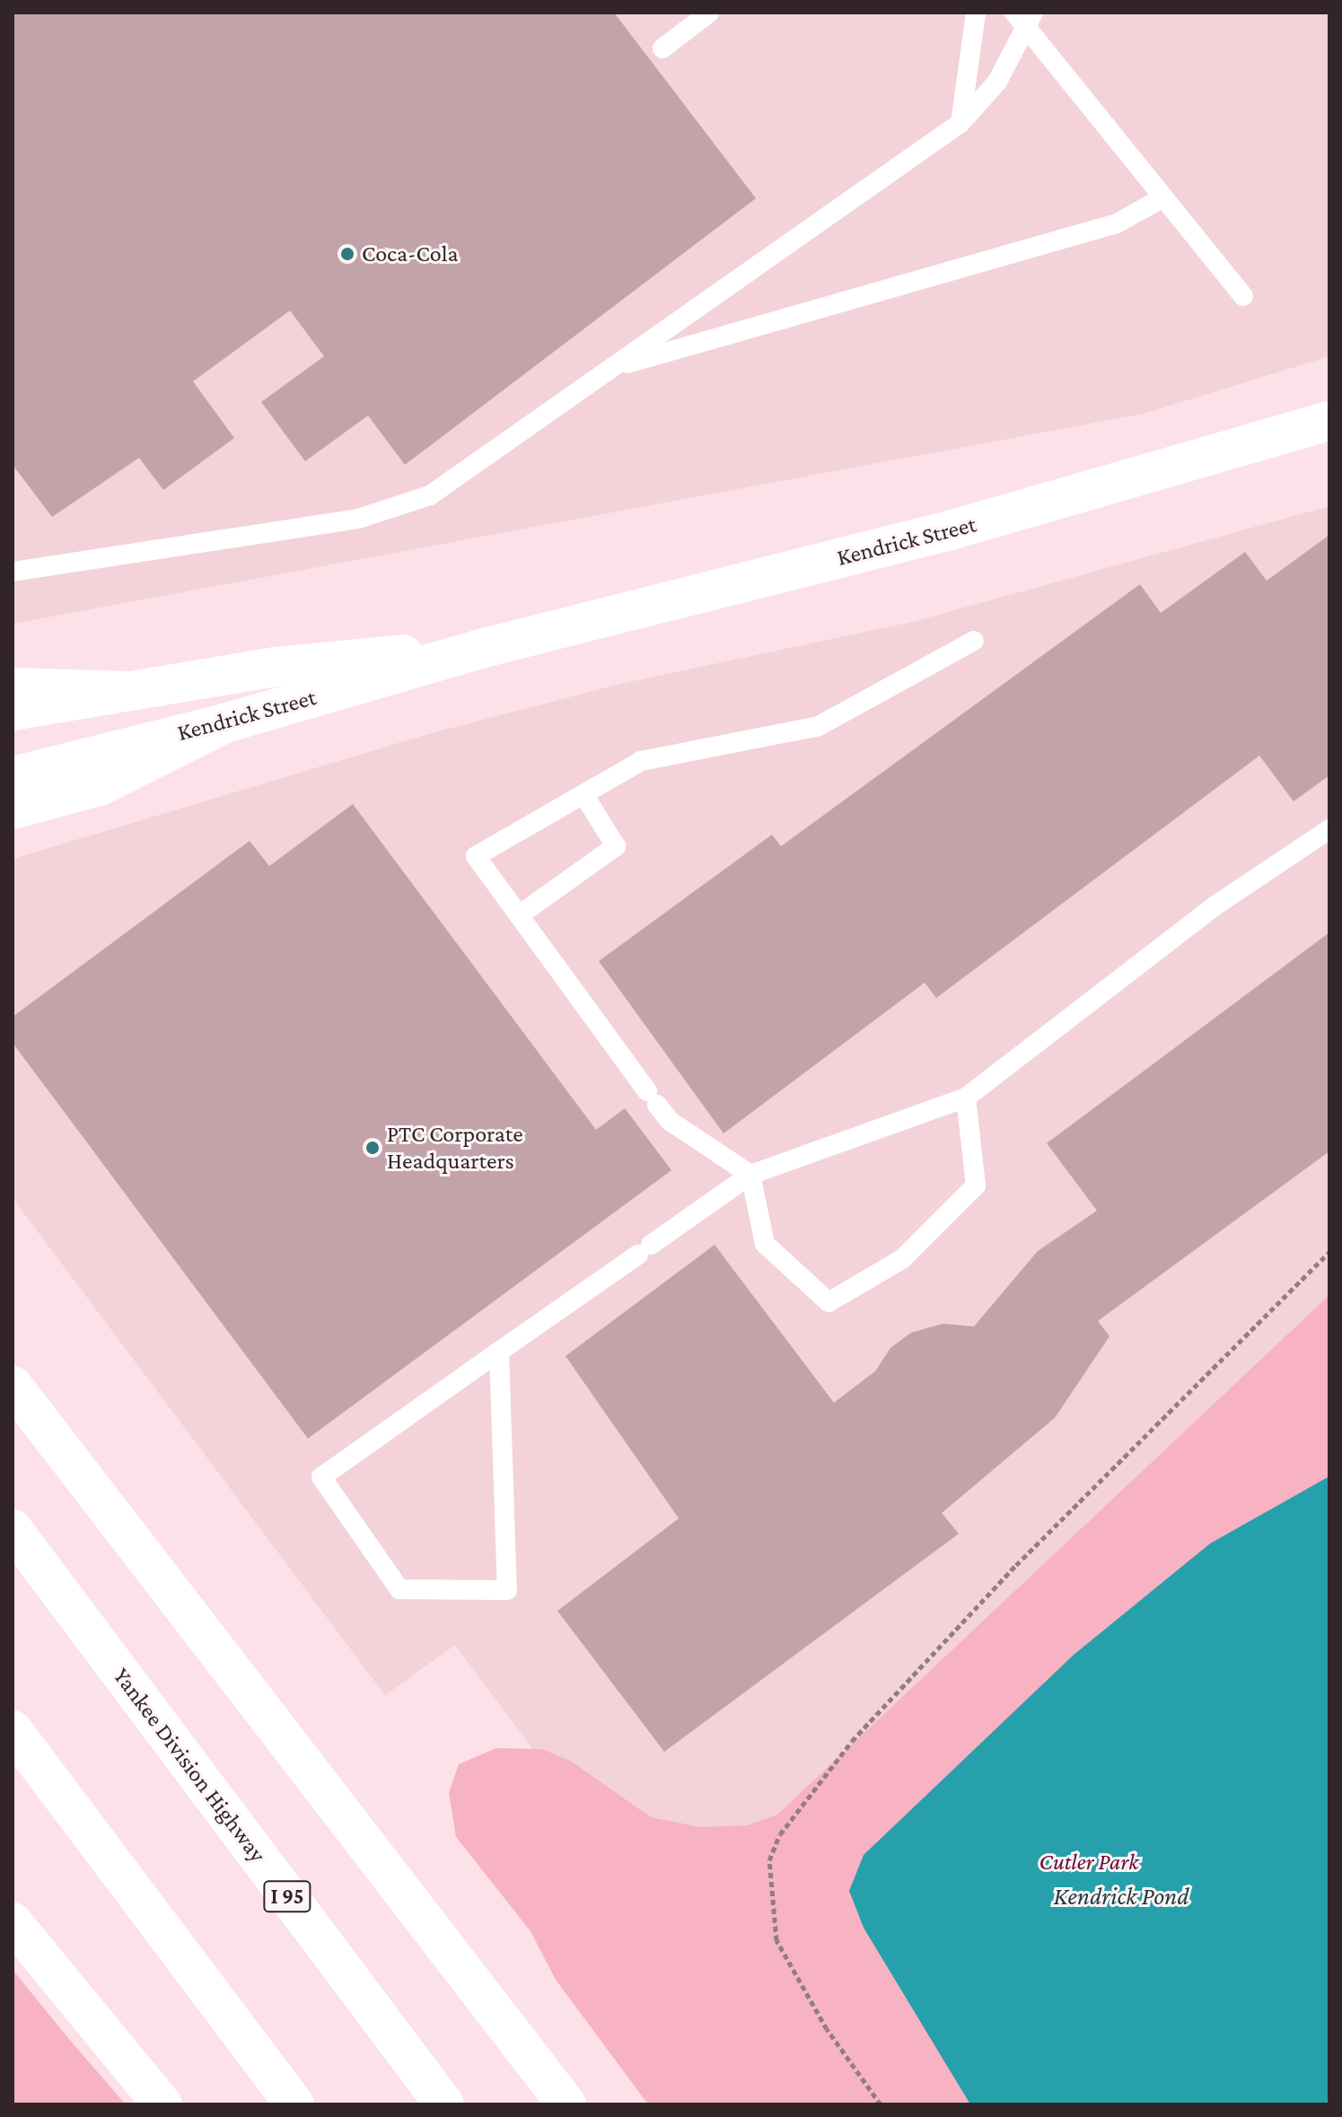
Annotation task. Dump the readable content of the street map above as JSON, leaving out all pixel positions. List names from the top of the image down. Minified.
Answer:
{"streets":{"main road":["Kendrick Street","Yankee Division Highway","I 95"]},"water":["Kendrick Pond"],"parks":["Cutler Park"],"places":["Coca-Cola","PTC Corporate Headquarters"]}
